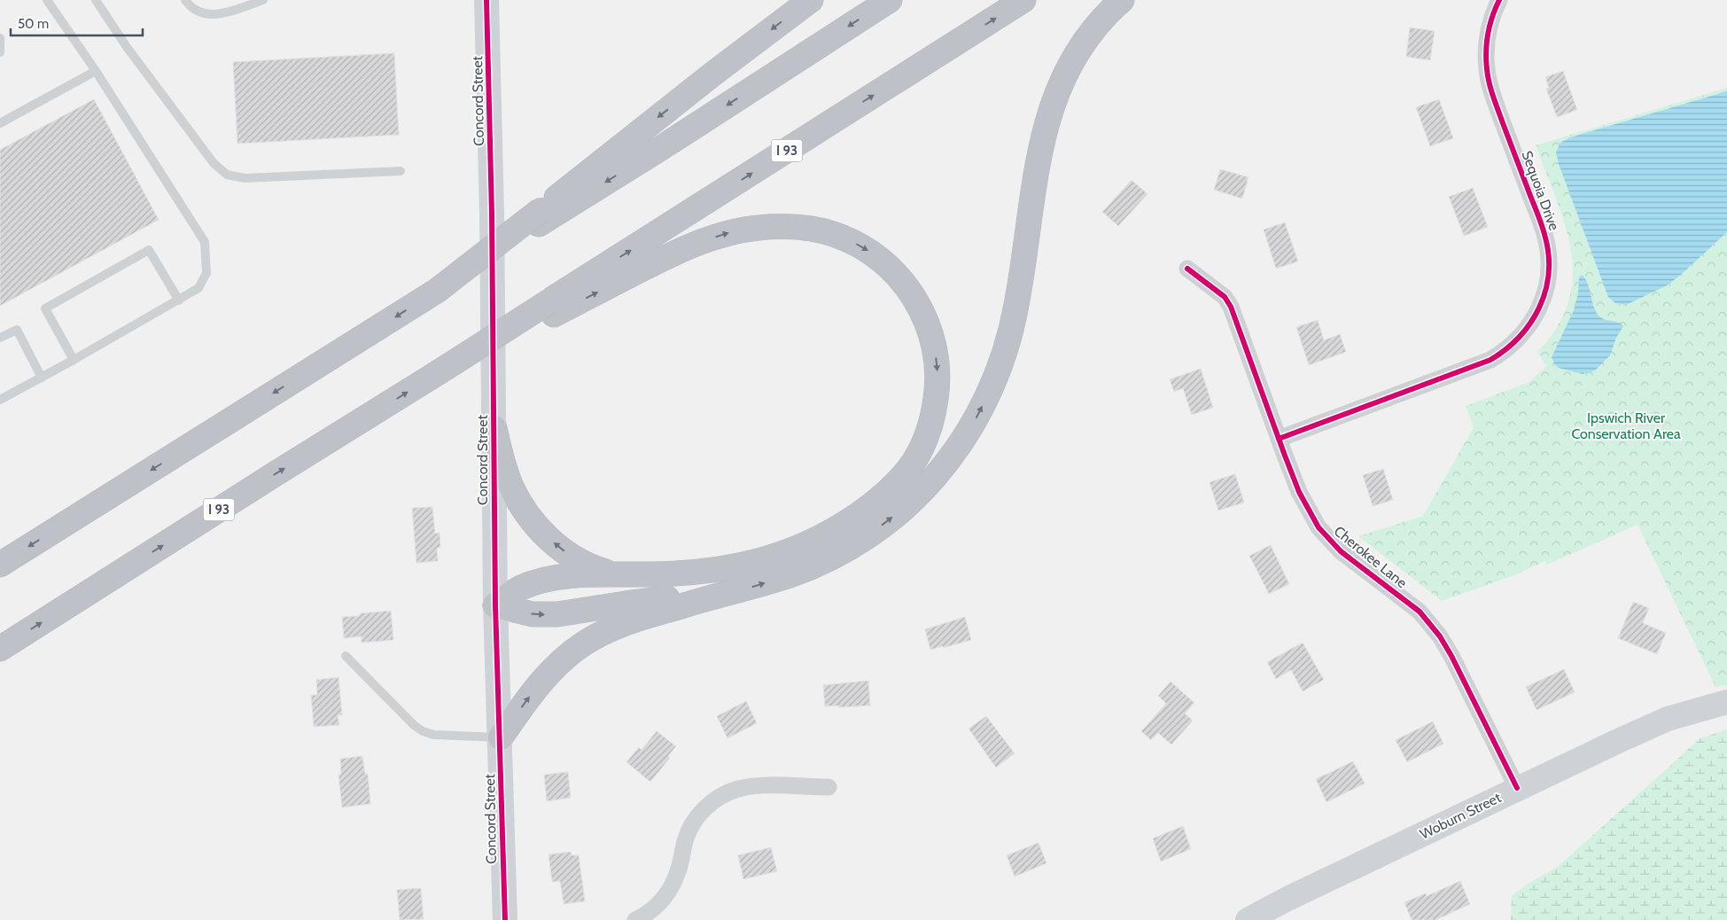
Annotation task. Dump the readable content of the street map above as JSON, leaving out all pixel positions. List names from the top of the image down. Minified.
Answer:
{"streets":{"highway":["I 93"],"street":["Concord Street","Sequoia Drive","Cherokee Lane","Woburn Street"]},"crossings":[["Sequoia Drive","Cherokee Lane"],["Cherokee Lane","Woburn Street"]],"parks":["Ipswich River Conservation Area"],"scale_bar":"50 m"}
